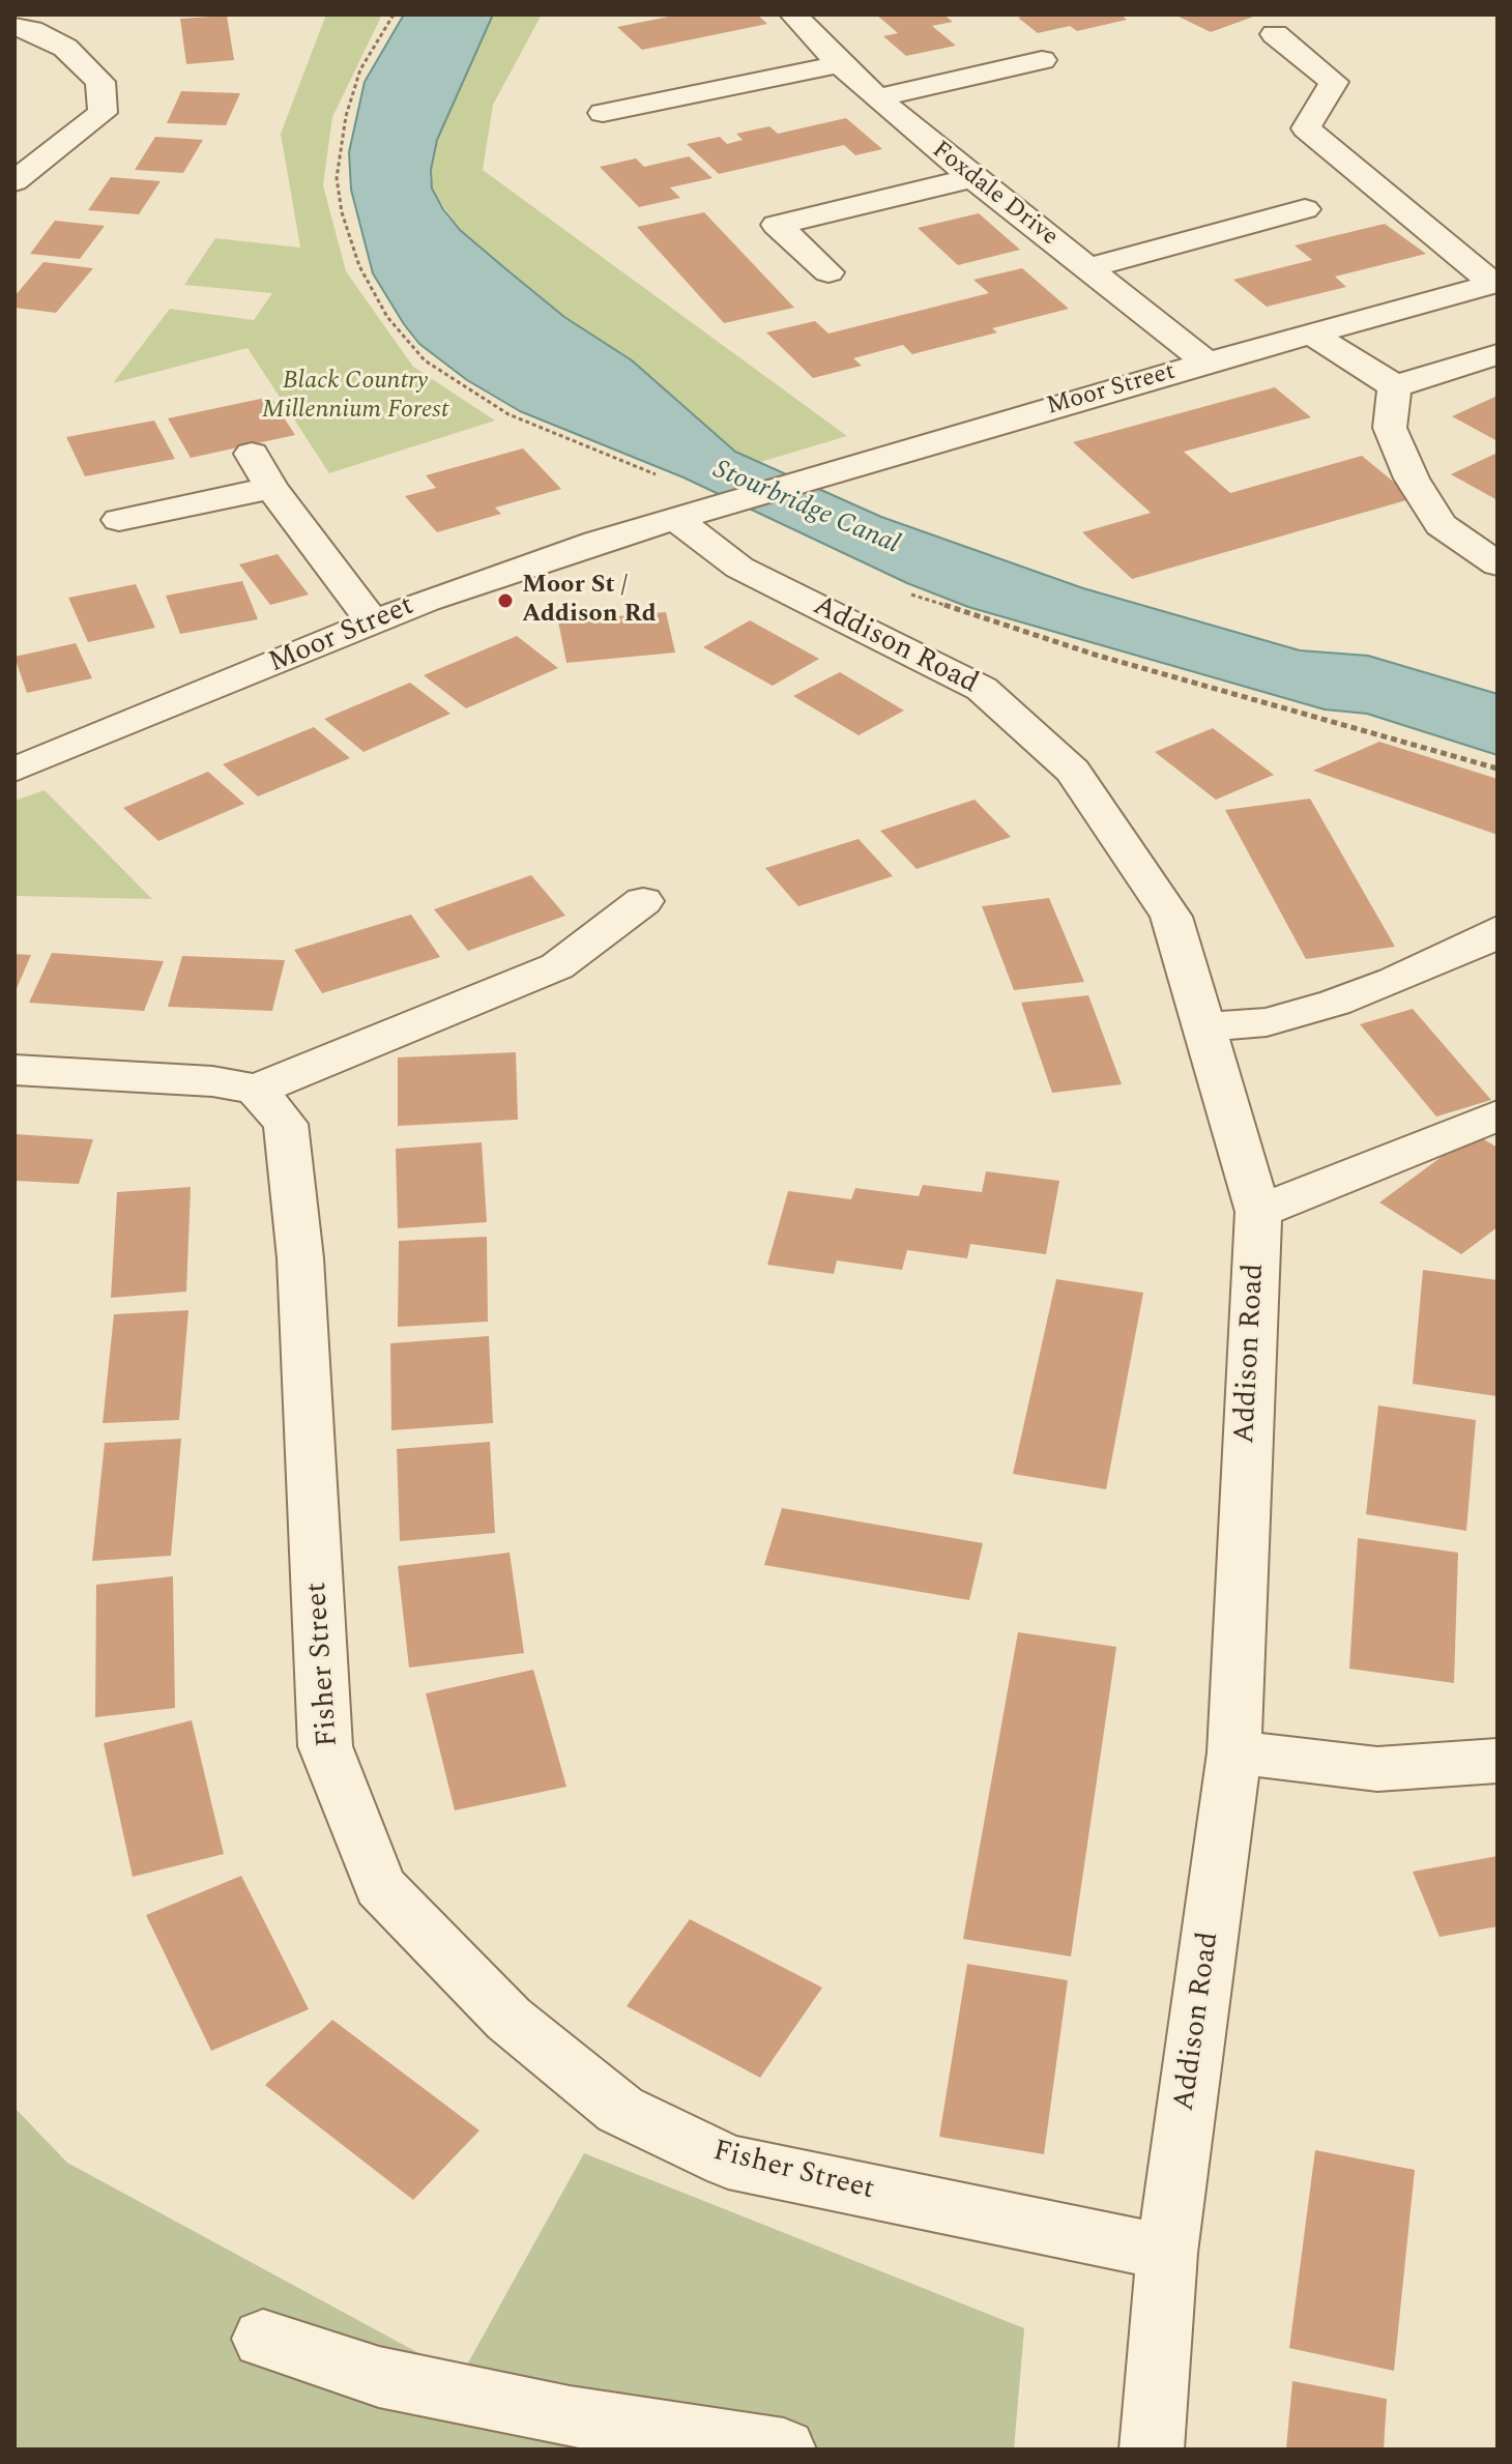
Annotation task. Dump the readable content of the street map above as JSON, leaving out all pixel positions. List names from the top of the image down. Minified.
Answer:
{"streets":{"street":["Foxdale Drive","Moor Street","Addison Road","Fisher Street"]},"crossings":[["Foxdale Drive","Moor Street"],["Moor Street","Addison Road"],["Addison Road","Fisher Street"]],"water":["Stourbridge Canal"],"parks":["Black Country Millennium Forest"],"places":["Moor St / Addison Rd"]}
